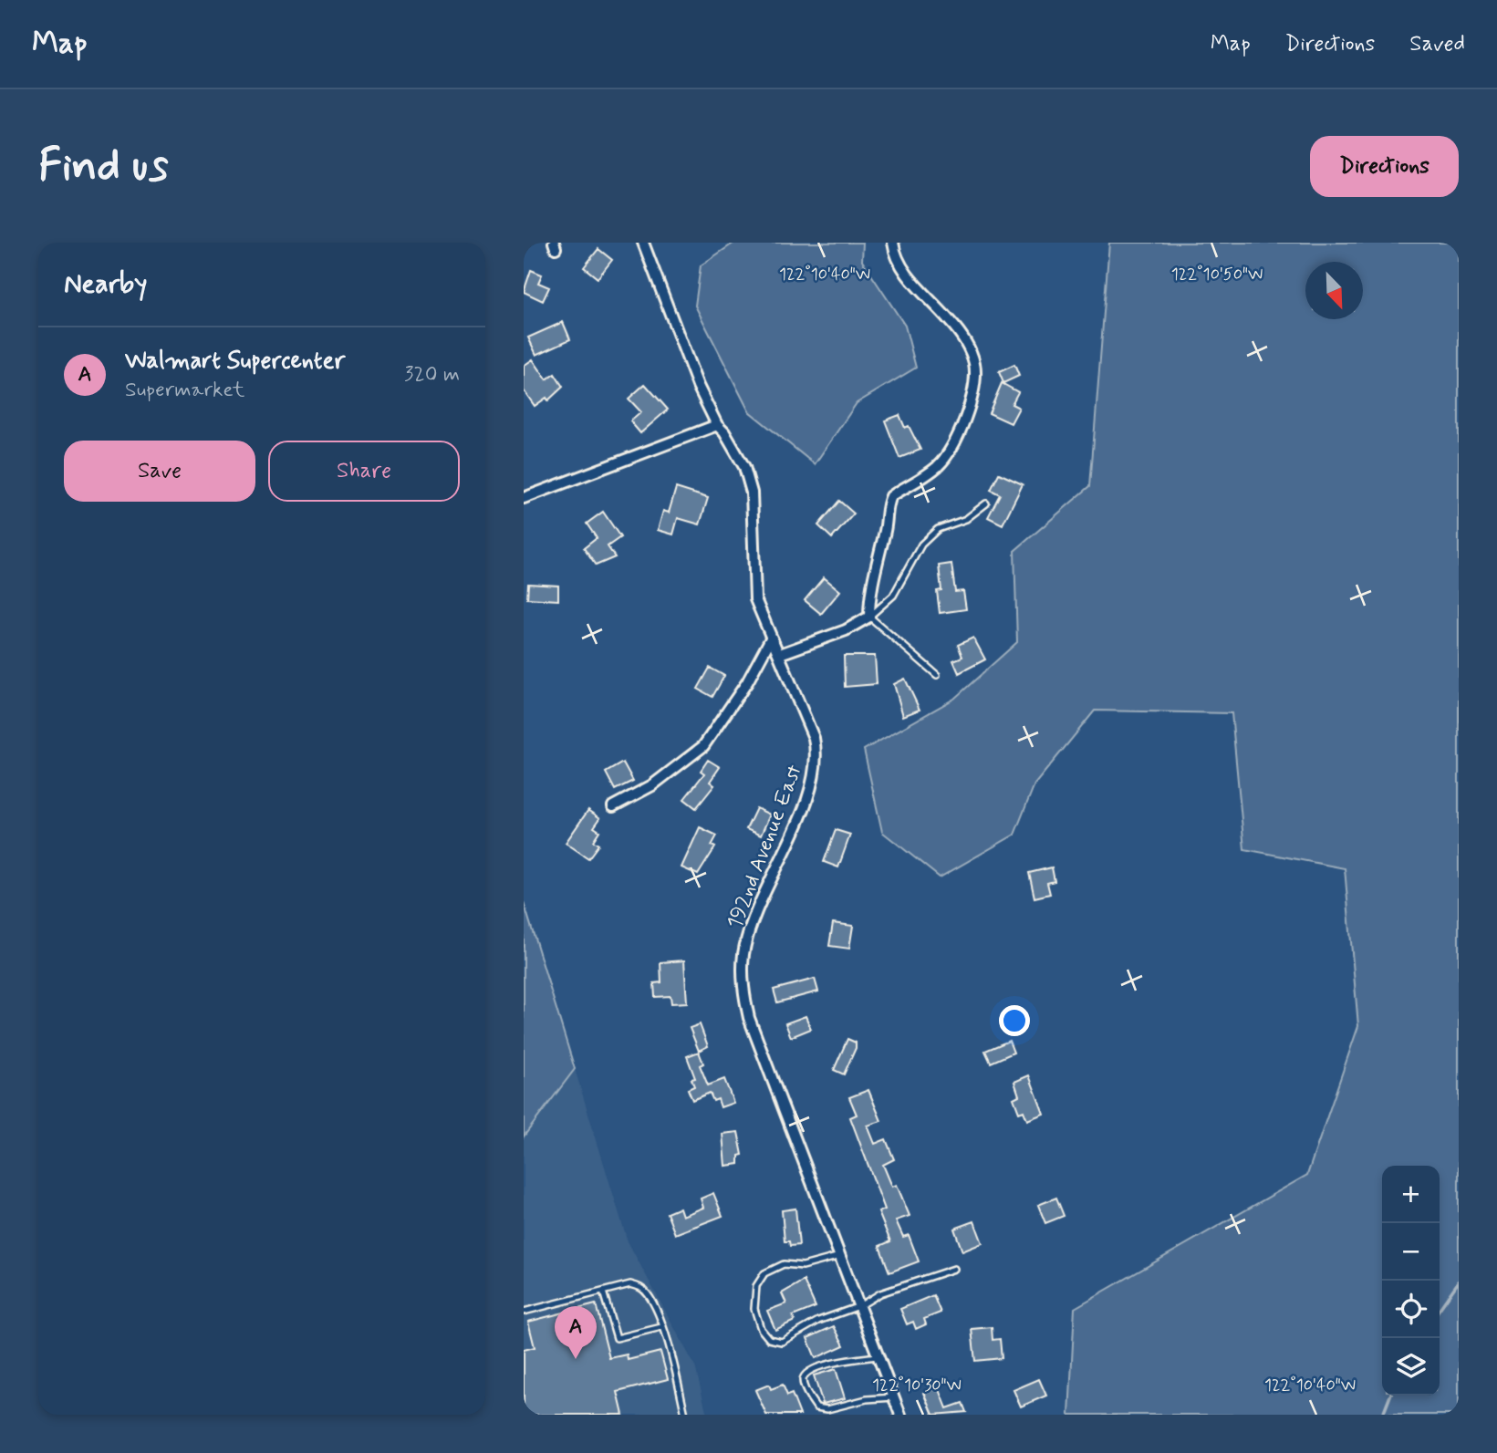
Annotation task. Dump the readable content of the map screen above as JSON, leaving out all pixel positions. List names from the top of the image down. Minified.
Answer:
{"streets":{"street":["192nd Avenue East"]},"north":"bottom right","page":{"header":"Map","nav":["Map","Directions","Saved"],"buttons":["Directions",["Save","Share"]],"title":"Find us","heading":"Nearby","list":[{"mark":"A","name":"Walmart Supercenter","note":"Supermarket","value":"320 m"}],"map_buttons":["+","−"],"pins":"A"},"coordinates":["122°10'40\"W","122°10'50\"W","122°10'30\"W"]}
